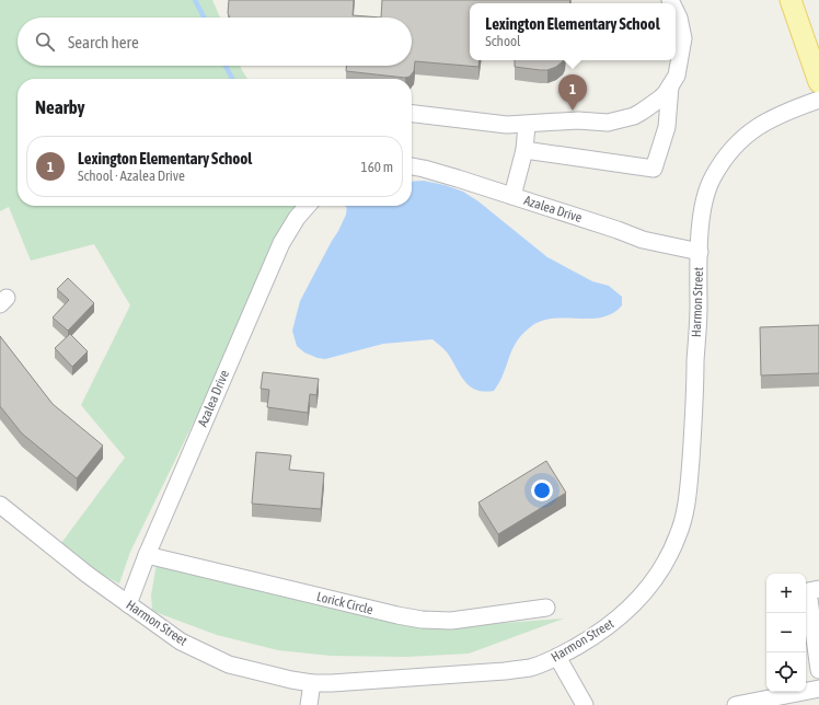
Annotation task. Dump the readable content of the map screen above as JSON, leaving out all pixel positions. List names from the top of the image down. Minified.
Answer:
{"streets":{"street":["Azalea Drive","Harmon Street","Lorick Circle"]},"crossings":[["Azalea Drive","Harmon Street"],["Azalea Drive","Lorick Circle"]],"page":{"popup":["Lexington Elementary School","School"],"search":"Search here","pins":"1","heading":"Nearby","list":[{"mark":"1","name":"Lexington Elementary School","note":"School · Azalea Drive","value":"160 m"}],"map_buttons":["+","−"]}}
